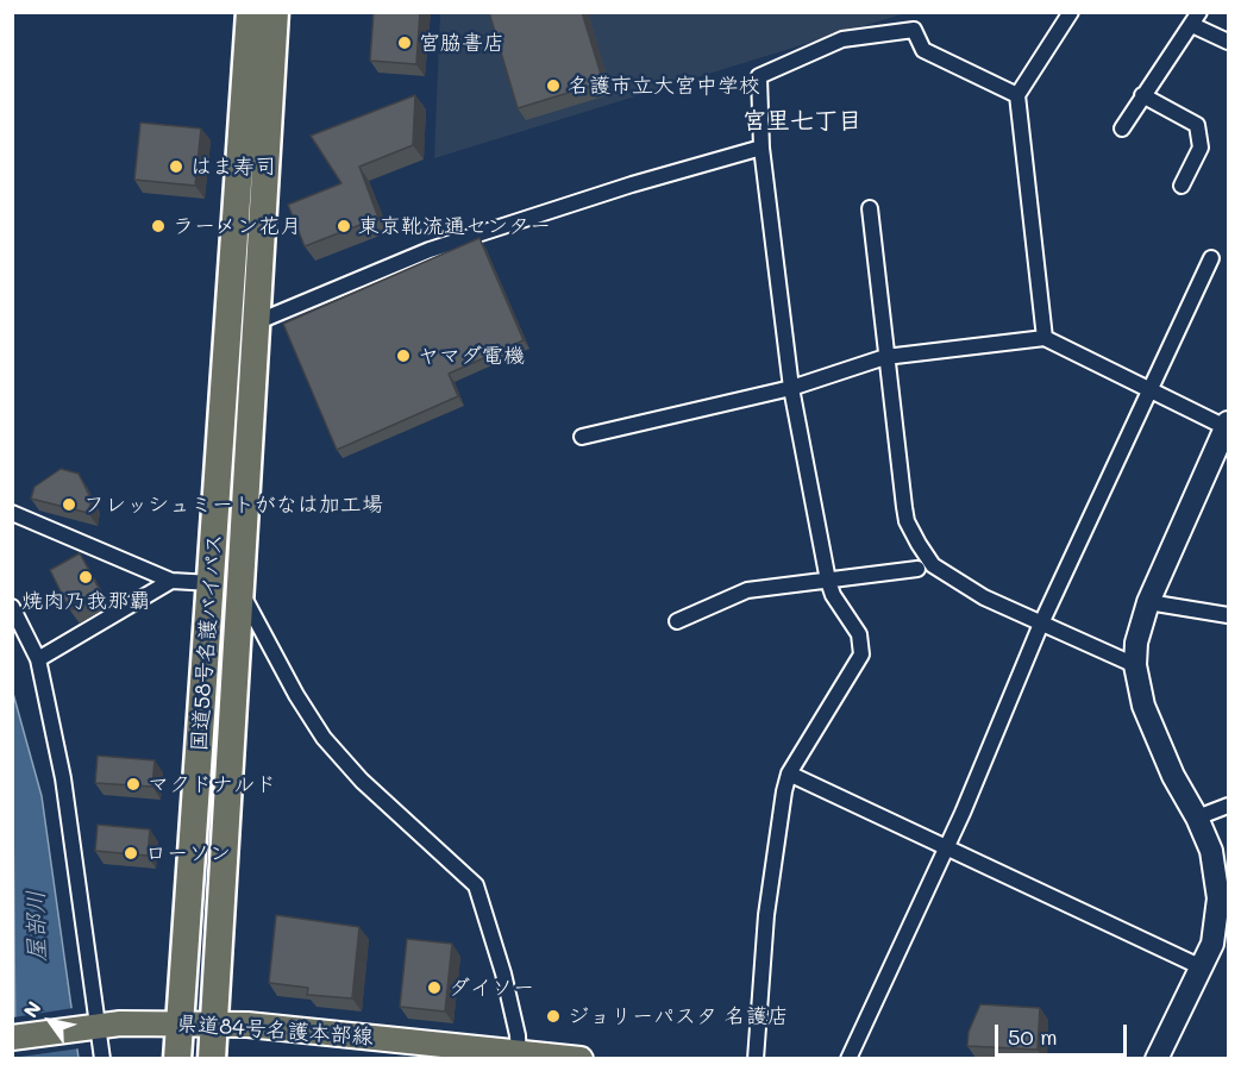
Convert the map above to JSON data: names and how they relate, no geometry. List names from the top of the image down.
{
  "streets": {
    "highway": ["国道58号名護バイパス"],
    "main road": ["県道84号名護本部線"]
  },
  "crossings": [
    ["国道58号名護バイパス", "県道84号名護本部線"]
  ],
  "districts": ["宮里七丁目"],
  "water": ["屋部川"],
  "places": [
    "宮脇書店",
    "名護市立大宮中学校",
    "はま寿司",
    "ラーメン花月",
    "東京靴流通センター",
    "ヤマダ電機",
    "フレッシュミートがなは加工場",
    "焼肉乃我那覇",
    "マクドナルド",
    "ローソン",
    "ダイソー",
    "ジョリーパスタ 名護店"
  ],
  "scale_bar": "50 m",
  "north": "top left"
}
